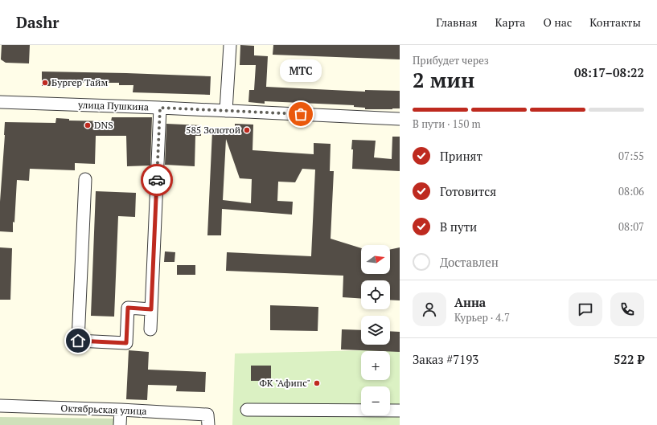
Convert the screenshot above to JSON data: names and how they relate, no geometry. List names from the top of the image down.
{
  "streets": {
    "street": ["улица Пушкина", "Октябрьская улица"]
  },
  "places": [
    "Бургер Тайм",
    "МТС",
    "DNS",
    "585 Золотой",
    "ФК \"Афипс\""
  ],
  "north": "right",
  "page": {
    "header": "Dashr",
    "nav": [
      "Главная",
      "Карта",
      "О нас",
      "Контакты"
    ],
    "heading": ["2 мин", "Прибудет через", "08:17–08:22"],
    "panel": [
      "Анна",
      "Курьер · 4.7",
      "Заказ #7193",
      "522 ₽"
    ],
    "bubble": "МТС",
    "bar": "В пути · 150 m",
    "list": [
      ["Принят", "07:55"],
      ["Готовится", "08:06"],
      ["В пути", "08:07"],
      "Доставлен"
    ],
    "map_buttons": ["+", "−"]
  }
}
